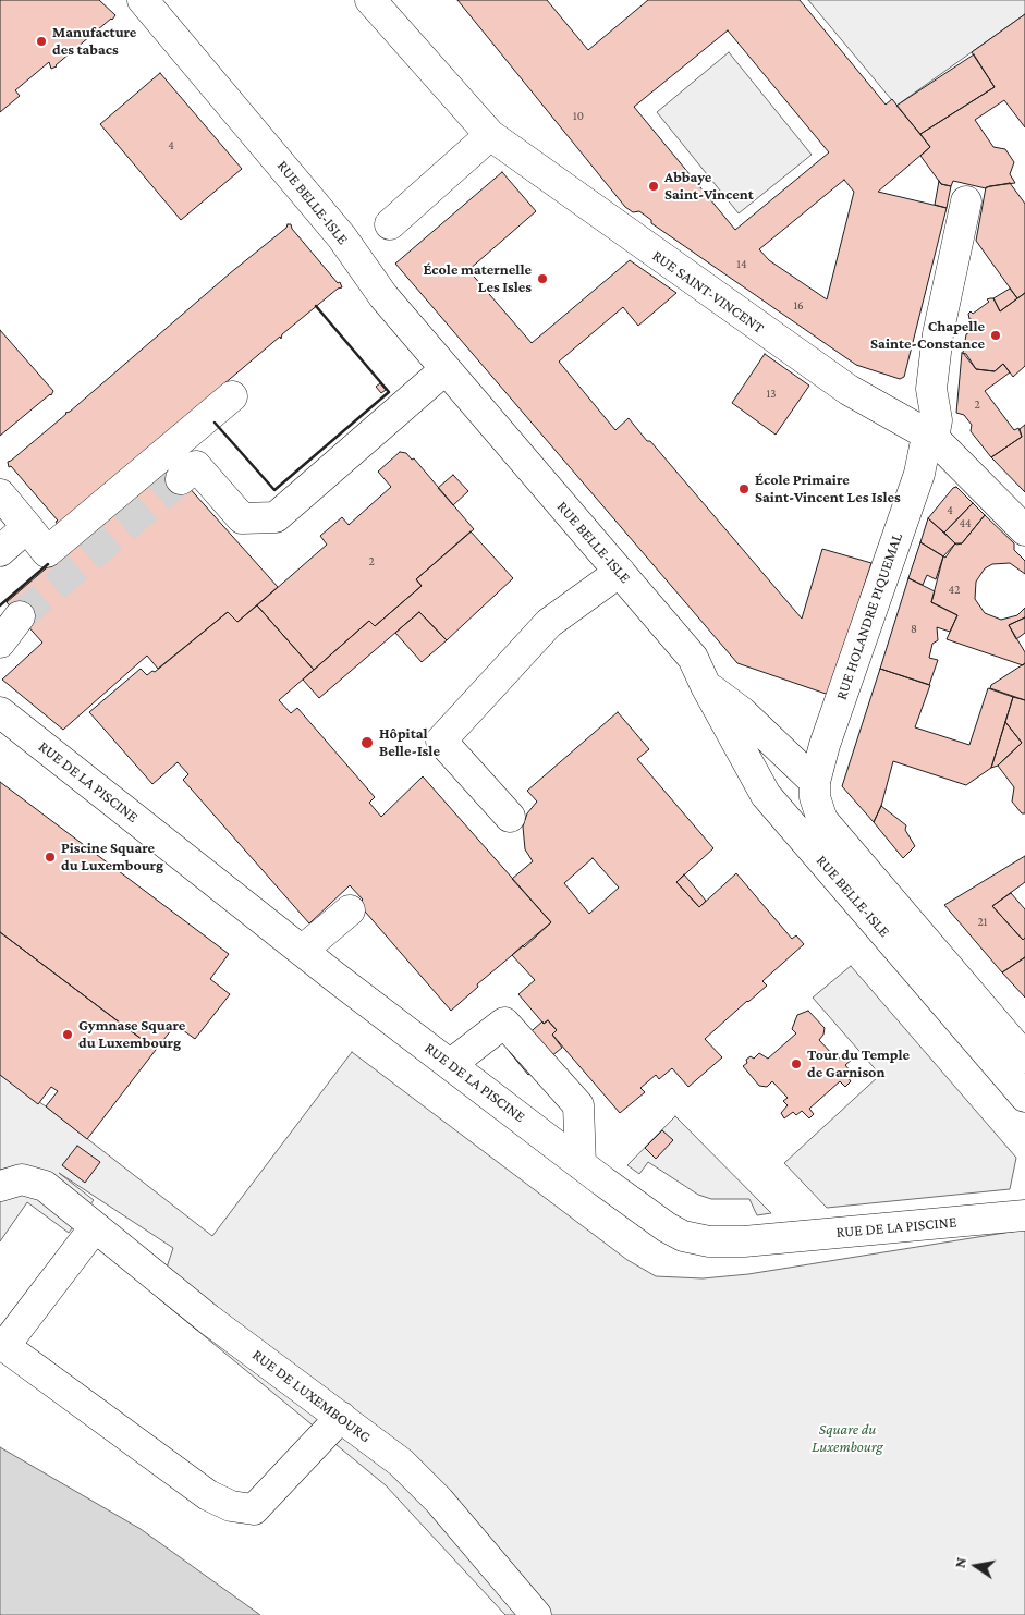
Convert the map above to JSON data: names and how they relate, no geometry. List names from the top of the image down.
{
  "streets": {
    "street": [
      "RUE BELLE-ISLE",
      "RUE SAINT-VINCENT",
      "RUE HOLANDRE PIQUEMAL",
      "RUE DE LA PISCINE",
      "RUE DE LUXEMBOURG"
    ]
  },
  "crossings": [
    ["RUE BELLE-ISLE", "RUE HOLANDRE PIQUEMAL"],
    ["RUE SAINT-VINCENT", "RUE HOLANDRE PIQUEMAL"]
  ],
  "parks": ["Square du Luxembourg"],
  "places": [
    "Manufacture des tabacs",
    "Abbaye Saint-Vincent",
    "École maternelle Les Isles",
    "Chapelle Sainte-Constance",
    "École Primaire Saint-Vincent Les Isles",
    "Hôpital Belle-Isle",
    "Piscine Square du Luxembourg",
    "Gymnase Square du Luxembourg",
    "Tour du Temple de Garnison"
  ],
  "house_numbers": [
    "10",
    "4",
    "14",
    "16",
    "13",
    "2",
    "4",
    "44",
    "2",
    "42",
    "8",
    "21"
  ],
  "north": "left"
}
